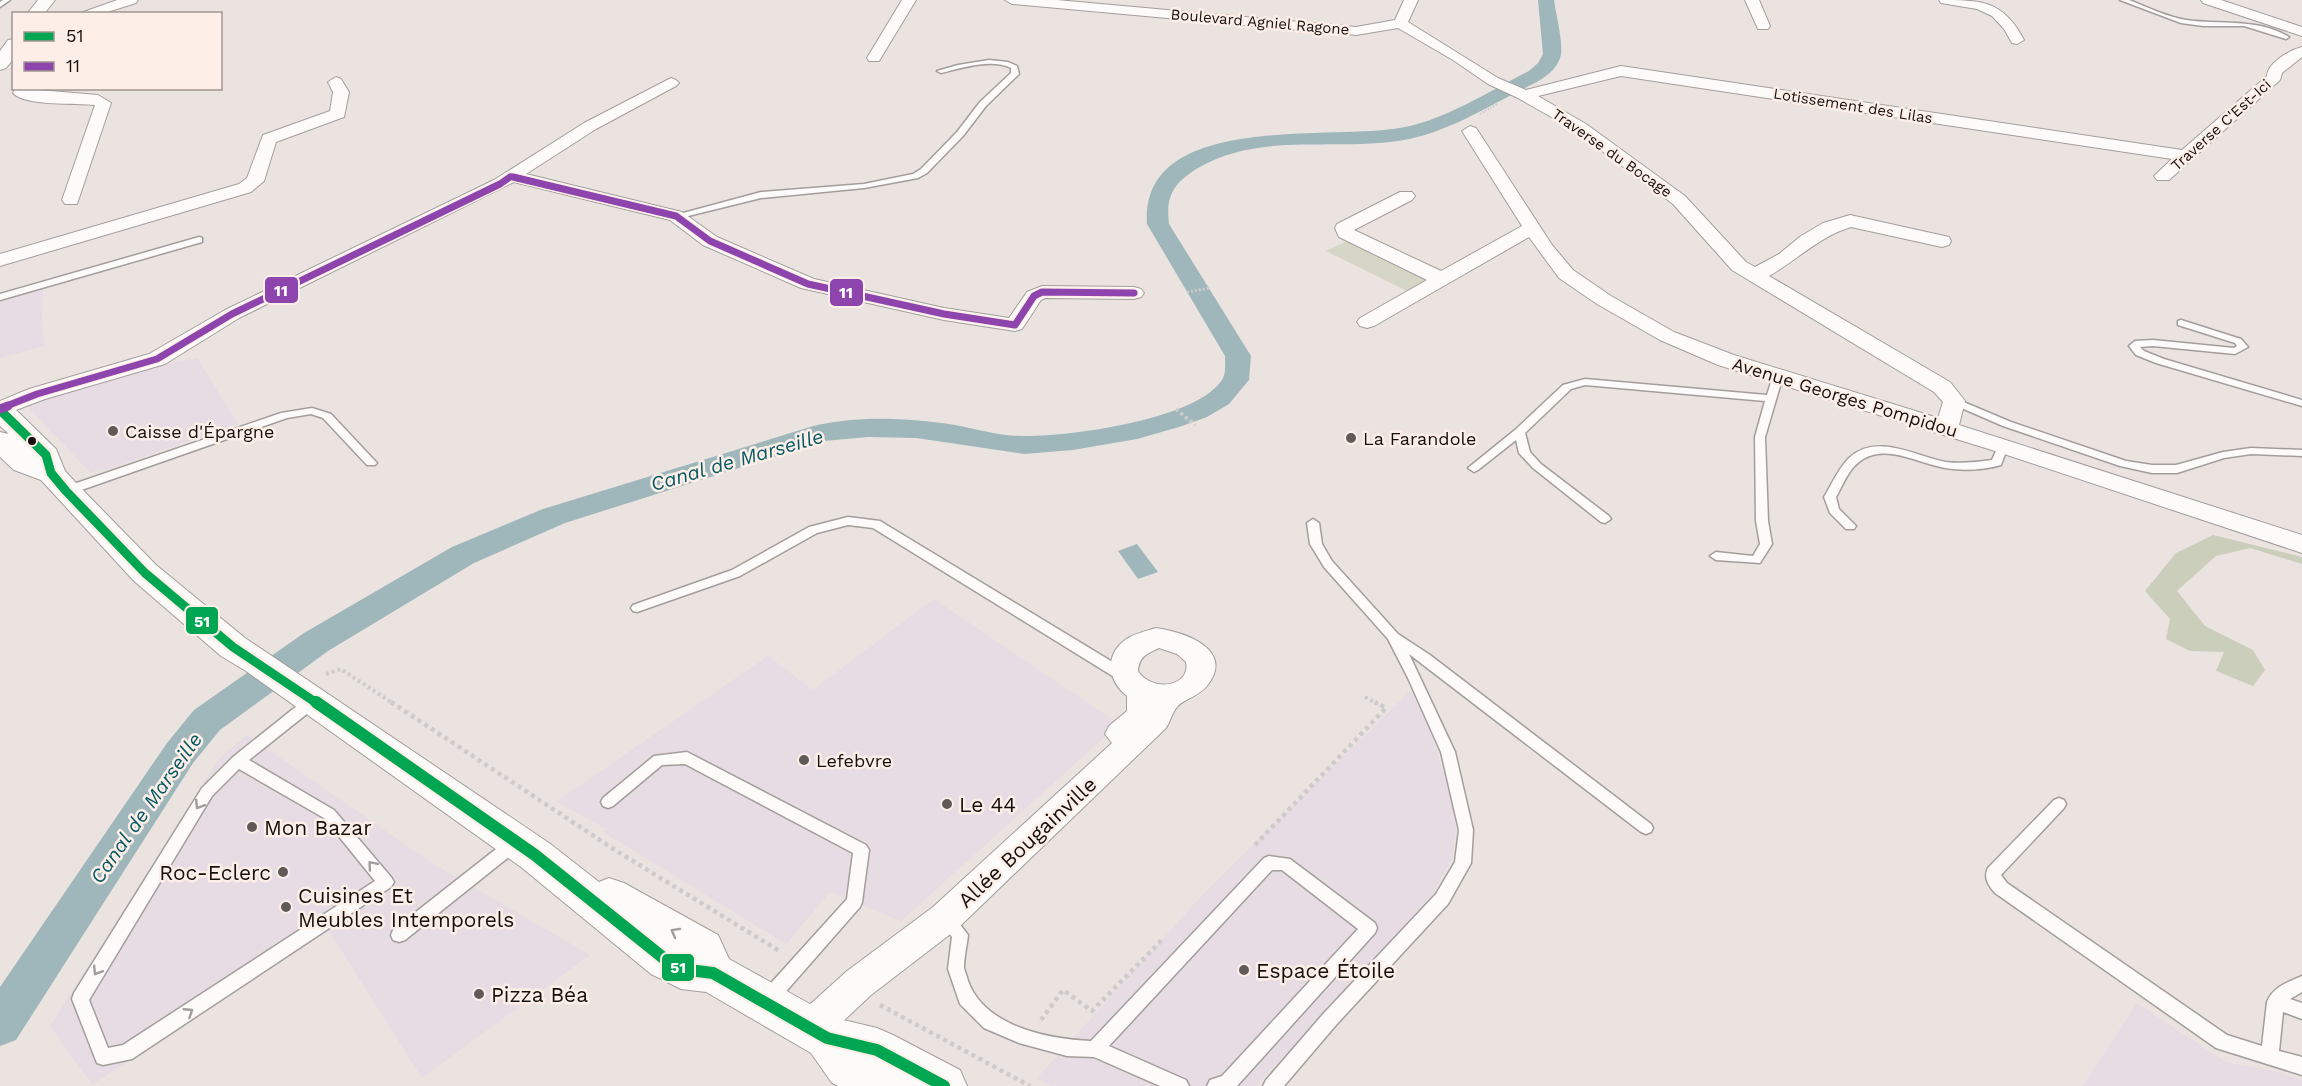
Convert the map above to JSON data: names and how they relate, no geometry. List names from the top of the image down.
{
  "streets": {
    "street": [
      "Boulevard Agniel Ragone",
      "Lotissement des Lilas",
      "Traverse C'Est-Ici",
      "Traverse du Bocage",
      "Avenue Georges Pompidou",
      "Allée Bougainville"
    ]
  },
  "crossings": [
    ["Boulevard Agniel Ragone", "Traverse du Bocage"],
    ["Lotissement des Lilas", "Traverse C'Est-Ici"],
    ["Lotissement des Lilas", "Traverse du Bocage"]
  ],
  "water": ["Canal de Marseille"],
  "places": [
    "Caisse d'Épargne",
    "La Farandole",
    "Lefebvre",
    "Le 44",
    "Mon Bazar",
    "Roc-Eclerc",
    "Cuisines Et Meubles Intemporels",
    "Espace Étoile",
    "Pizza Béa"
  ],
  "lines": ["transit line 11", "transit line 51"],
  "legend": ["51", "11"]
}
